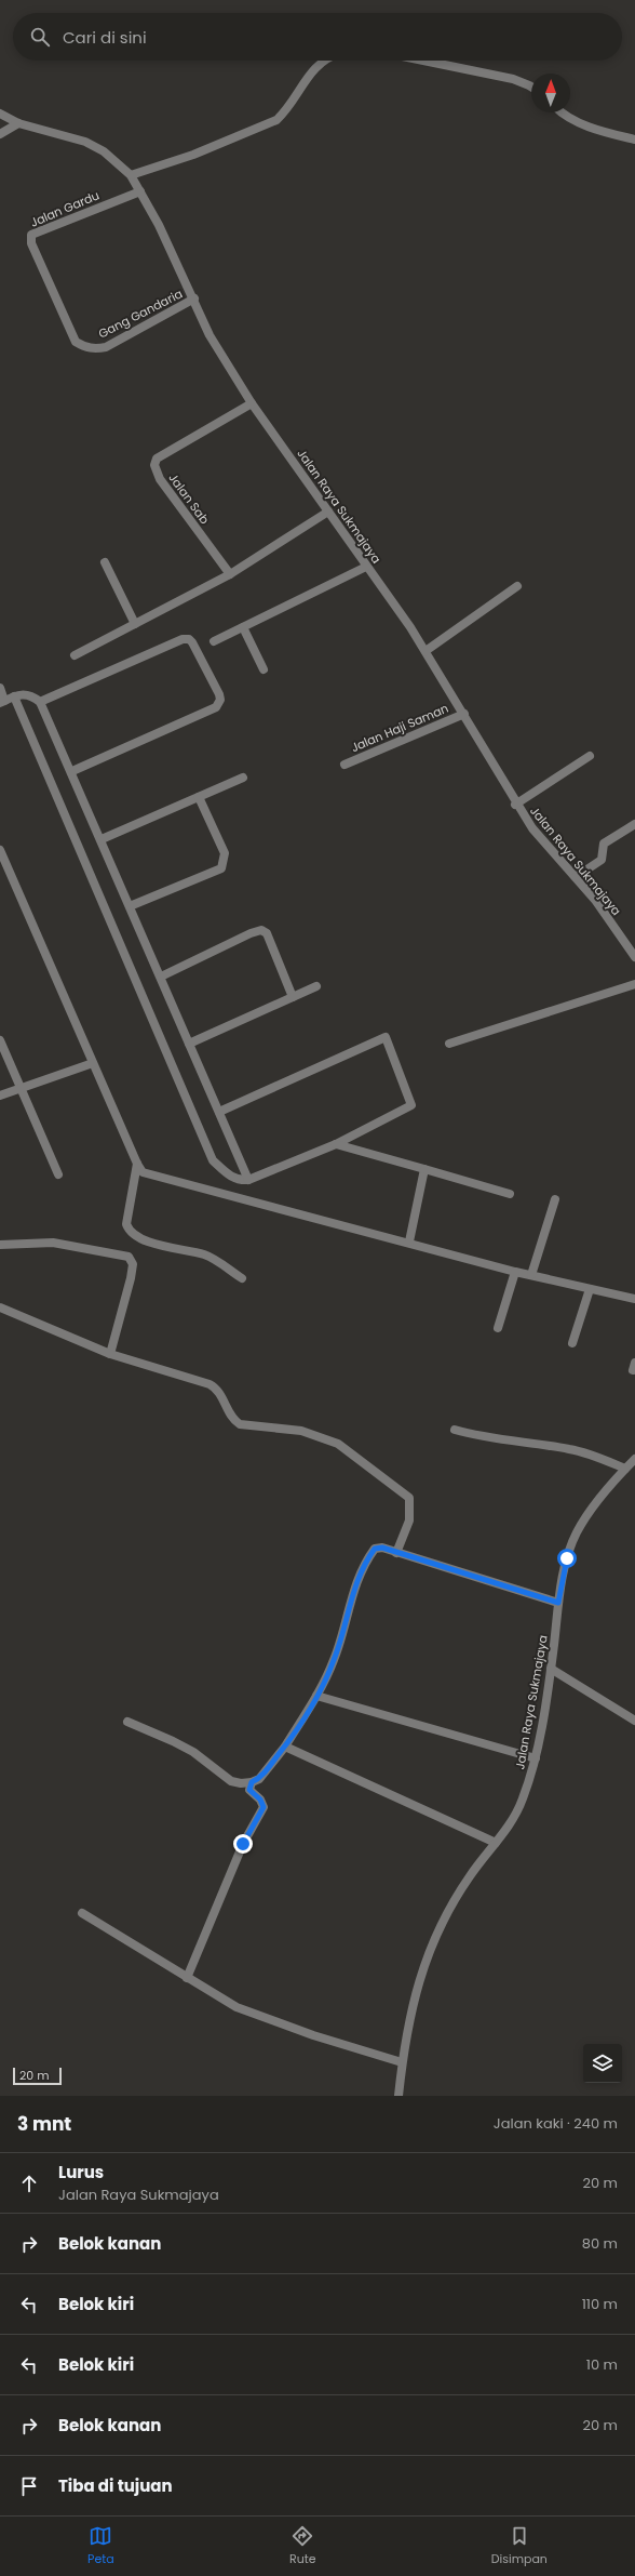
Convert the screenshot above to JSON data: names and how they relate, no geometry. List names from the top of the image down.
{
  "streets": {
    "street": [
      "Jalan Gardu",
      "Gang Gandaria",
      "Jalan Sab",
      "Jalan Raya Sukmajaya",
      "Jalan Haji Saman"
    ]
  },
  "crossings": [
    ["Jalan Gardu", "Gang Gandaria"],
    ["Jalan Gardu", "Jalan Raya Sukmajaya"],
    ["Gang Gandaria", "Jalan Raya Sukmajaya"],
    ["Jalan Sab", "Jalan Raya Sukmajaya"],
    ["Jalan Raya Sukmajaya", "Jalan Haji Saman"]
  ],
  "scale_bar": "20 m",
  "north": "top",
  "page": {
    "search": "Cari di sini",
    "scale": "20 m",
    "heading": ["3 mnt", "Jalan kaki · 240 m"],
    "list": [
      ["Lurus", "Jalan Raya Sukmajaya", "20 m"],
      ["Belok kanan", "80 m"],
      ["Belok kiri", "110 m"],
      ["Belok kiri", "10 m"],
      ["Belok kanan", "20 m"],
      "Tiba di tujuan"
    ],
    "nav": ["Peta", "Rute", "Disimpan"]
  }
}
